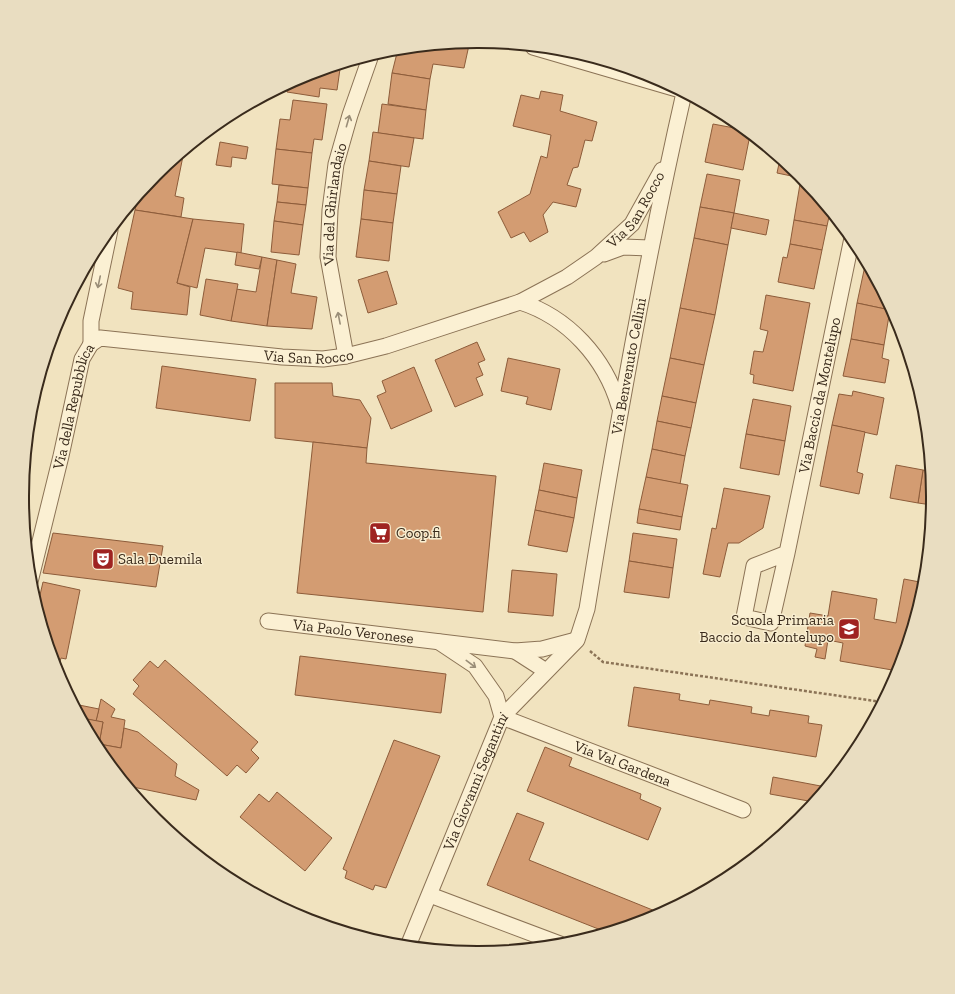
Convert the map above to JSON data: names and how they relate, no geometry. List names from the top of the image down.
{
  "streets": {
    "street": [
      "Via del Ghirlandaio",
      "Via San Rocco",
      "Via Benvenuto Cellini",
      "Via Baccio da Montelupo",
      "Via della Repubblica",
      "Via Paolo Veronese",
      "Via Val Gardena",
      "Via Giovanni Segantini"
    ]
  },
  "crossings": [
    ["Via del Ghirlandaio", "Via San Rocco"],
    ["Via San Rocco", "Via Benvenuto Cellini"],
    ["Via San Rocco", "Via della Repubblica"],
    ["Via Benvenuto Cellini", "Via Paolo Veronese"],
    ["Via Benvenuto Cellini", "Via Giovanni Segantini"],
    ["Via Paolo Veronese", "Via Val Gardena"],
    ["Via Paolo Veronese", "Via Giovanni Segantini"],
    ["Via Val Gardena", "Via Giovanni Segantini"]
  ],
  "one_way": ["Via del Ghirlandaio"],
  "places": {
    "supermarket": ["Coop.fi"],
    "theatre": ["Sala Duemila"],
    "school or university": ["Scuola Primaria Baccio da Montelupo"]
  }
}
